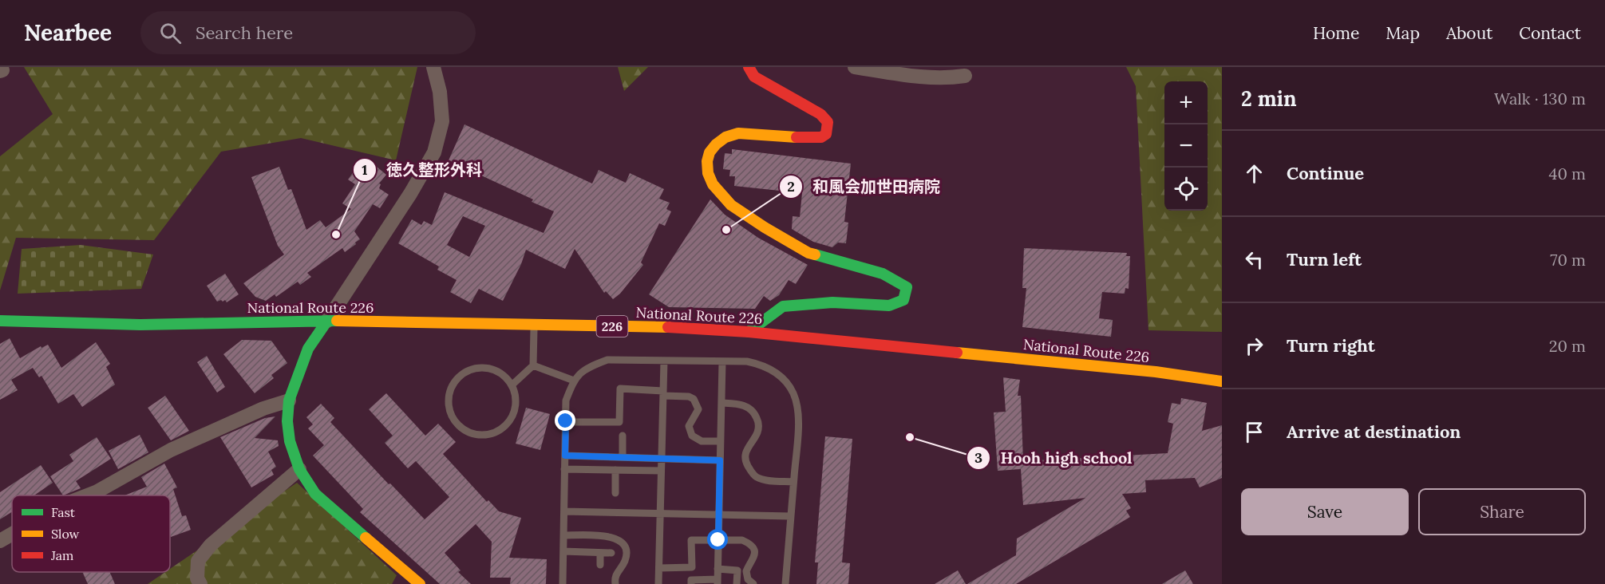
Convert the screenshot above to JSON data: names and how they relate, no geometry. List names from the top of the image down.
{
  "streets": {
    "main road": ["National Route 226", "226"]
  },
  "places": ["和風会加世田病院", "徳久整形外科", "Hooh high school"],
  "legend": ["Fast", "Slow", "Jam"],
  "page": {
    "header": "Nearbee",
    "search": "Search here",
    "nav": [
      "Home",
      "Map",
      "About",
      "Contact"
    ],
    "heading": ["2 min", "Walk · 130 m"],
    "map_buttons": ["+", "−"],
    "list": [
      ["Continue", "40 m"],
      ["Turn left", "70 m"],
      ["Turn right", "20 m"],
      "Arrive at destination"
    ],
    "buttons": ["Save", "Share"]
  }
}
